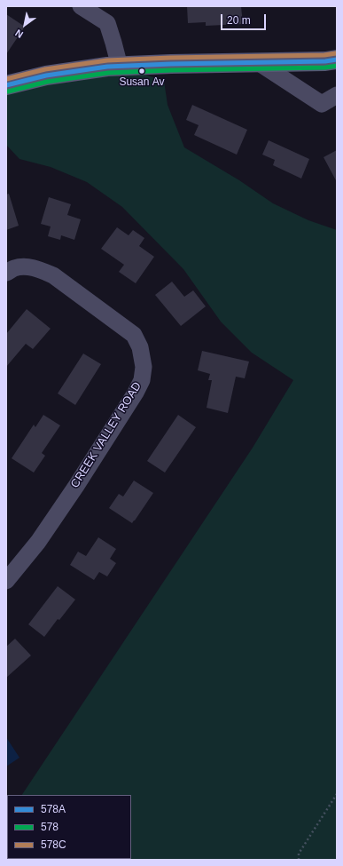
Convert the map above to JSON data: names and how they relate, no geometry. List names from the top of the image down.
{
  "streets": {
    "street": ["CREEK VALLEY ROAD"]
  },
  "places": ["Susan Av"],
  "lines": ["transit line 578C", "transit line 578A", "transit line 578"],
  "legend": ["578A", "578", "578C"],
  "scale_bar": "20 m",
  "north": "bottom left"
}
